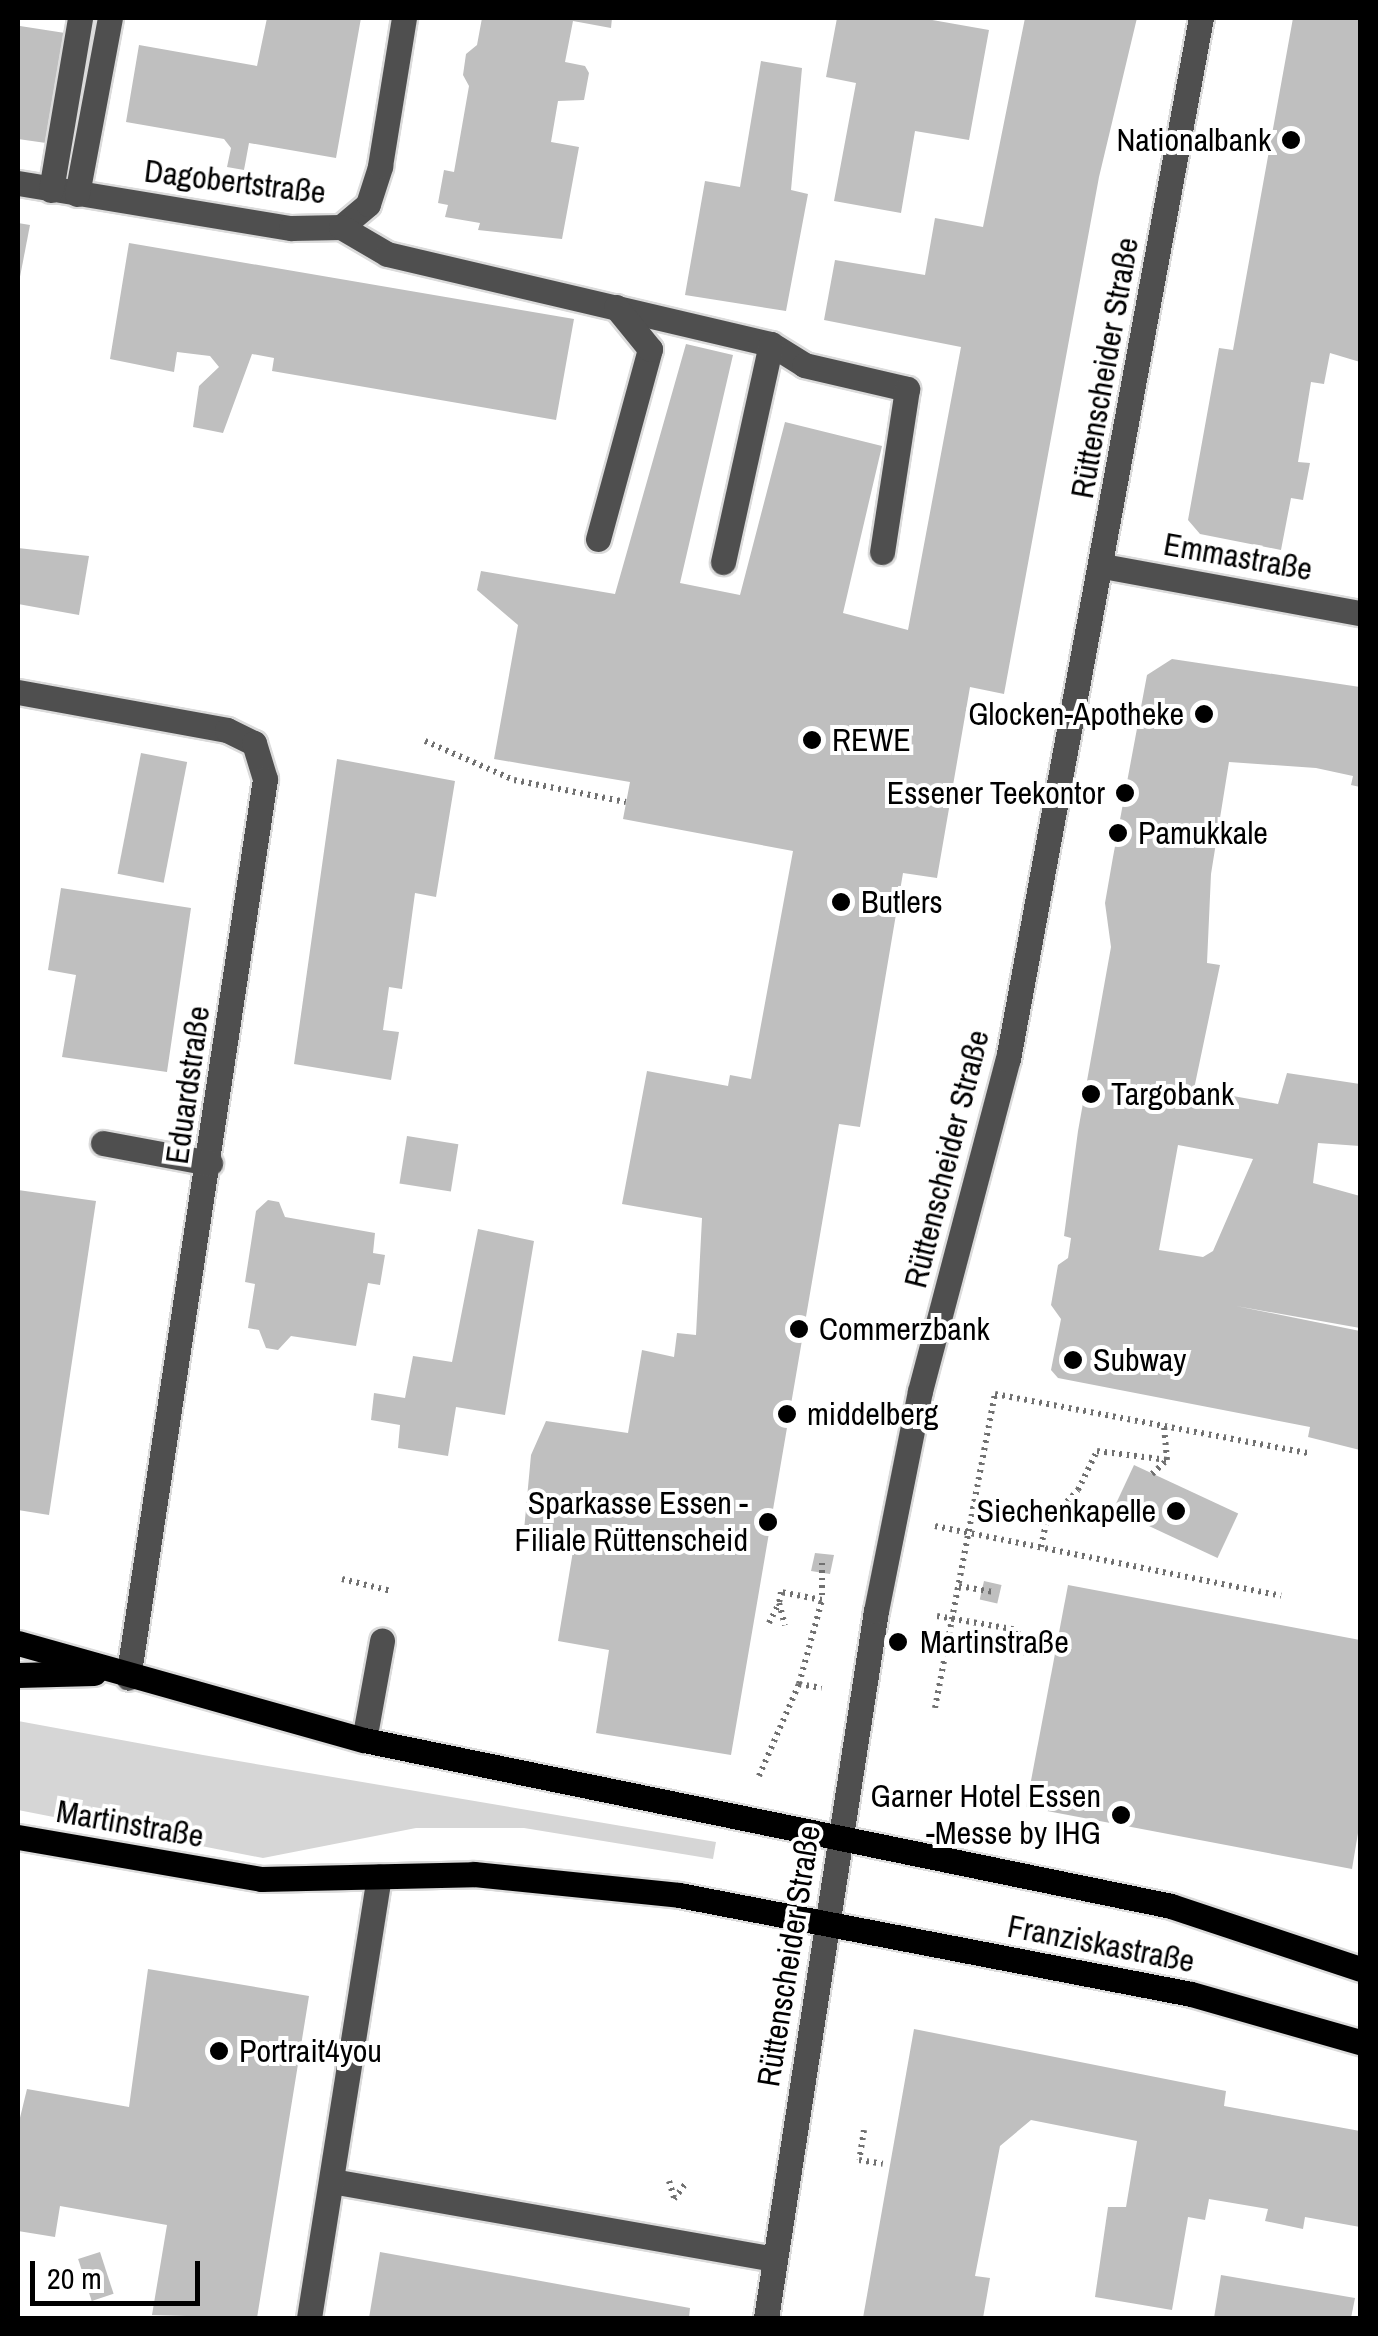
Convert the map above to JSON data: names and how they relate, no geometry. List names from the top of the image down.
{
  "streets": {
    "main road": ["Martinstraße", "Franziskastraße"],
    "street": [
      "Dagobertstraße",
      "Rüttenscheider Straße",
      "Emmastraße",
      "Eduardstraße"
    ]
  },
  "crossings": [
    ["Rüttenscheider Straße", "Emmastraße"],
    ["Rüttenscheider Straße", "Martinstraße"],
    ["Rüttenscheider Straße", "Franziskastraße"],
    ["Martinstraße", "Franziskastraße"]
  ],
  "places": [
    "Nationalbank",
    "Glocken-Apotheke",
    "REWE",
    "Essener Teekontor",
    "Pamukkale",
    "Butlers",
    "Targobank",
    "Commerzbank",
    "Subway",
    "middelberg",
    "Siechenkapelle",
    "Sparkasse Essen - Filiale Rüttenscheid",
    "Martinstraße",
    "Garner Hotel Essen -Messe by IHG",
    "Portrait4you"
  ],
  "scale_bar": "20 m"
}
